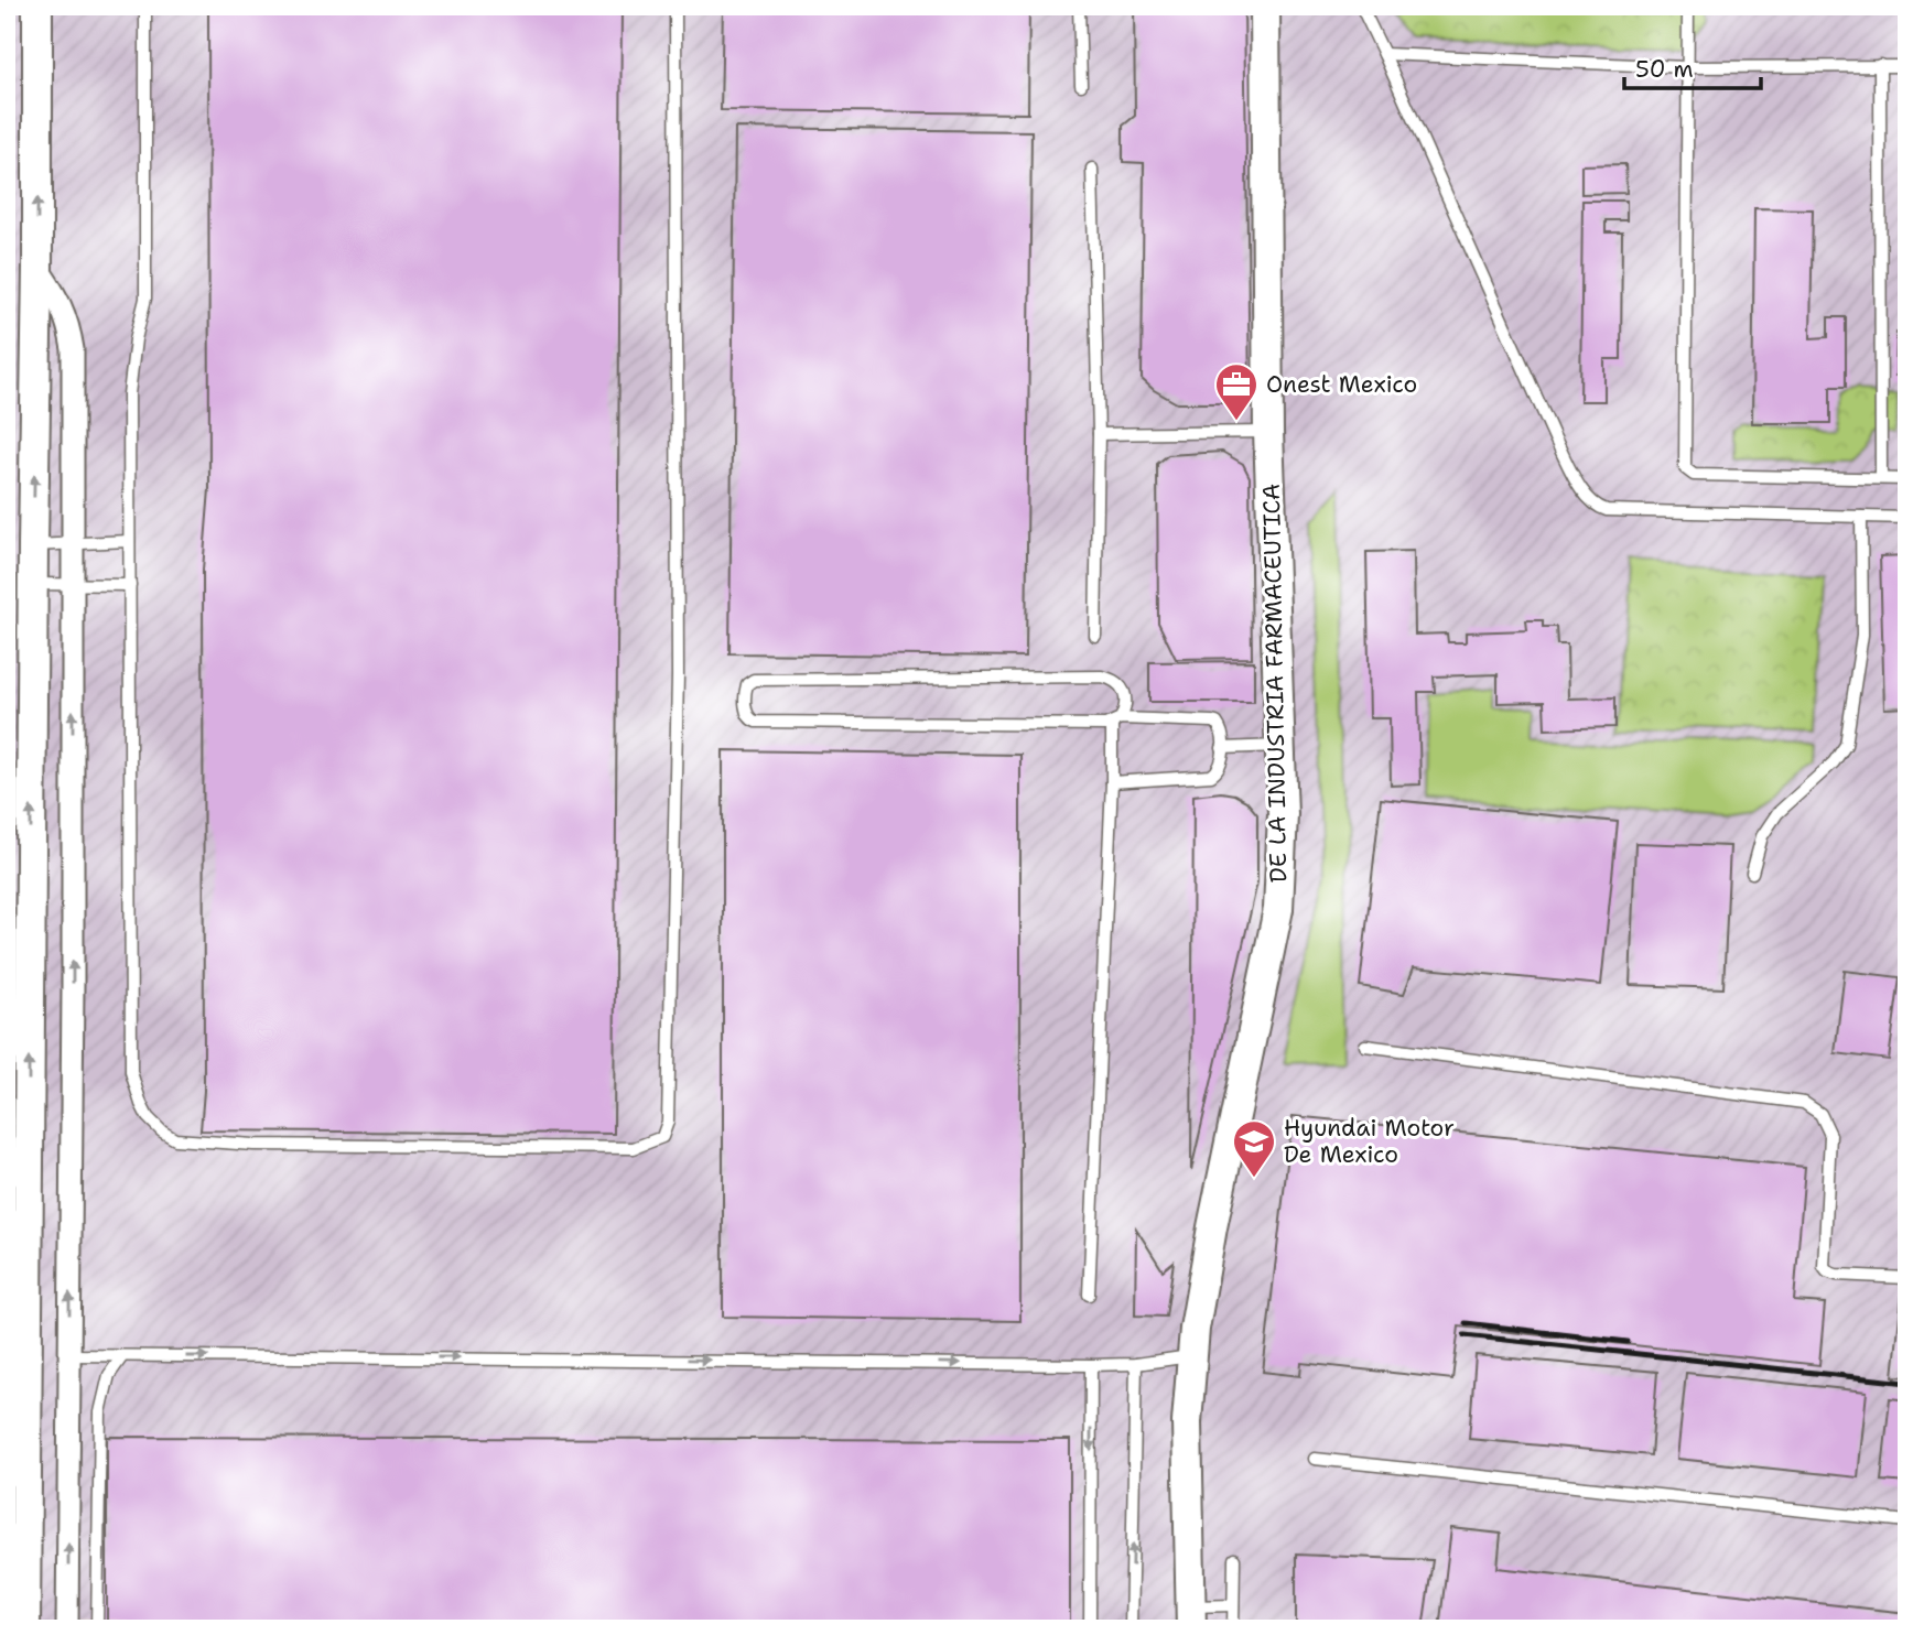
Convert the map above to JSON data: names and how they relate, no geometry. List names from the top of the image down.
{
  "streets": {
    "main road": ["DE LA INDUSTRIA FARMACEUTICA"]
  },
  "places": {
    "office": ["Onest Mexico"],
    "school or university": ["Hyundai Motor De Mexico"]
  },
  "scale_bar": "50 m"
}
